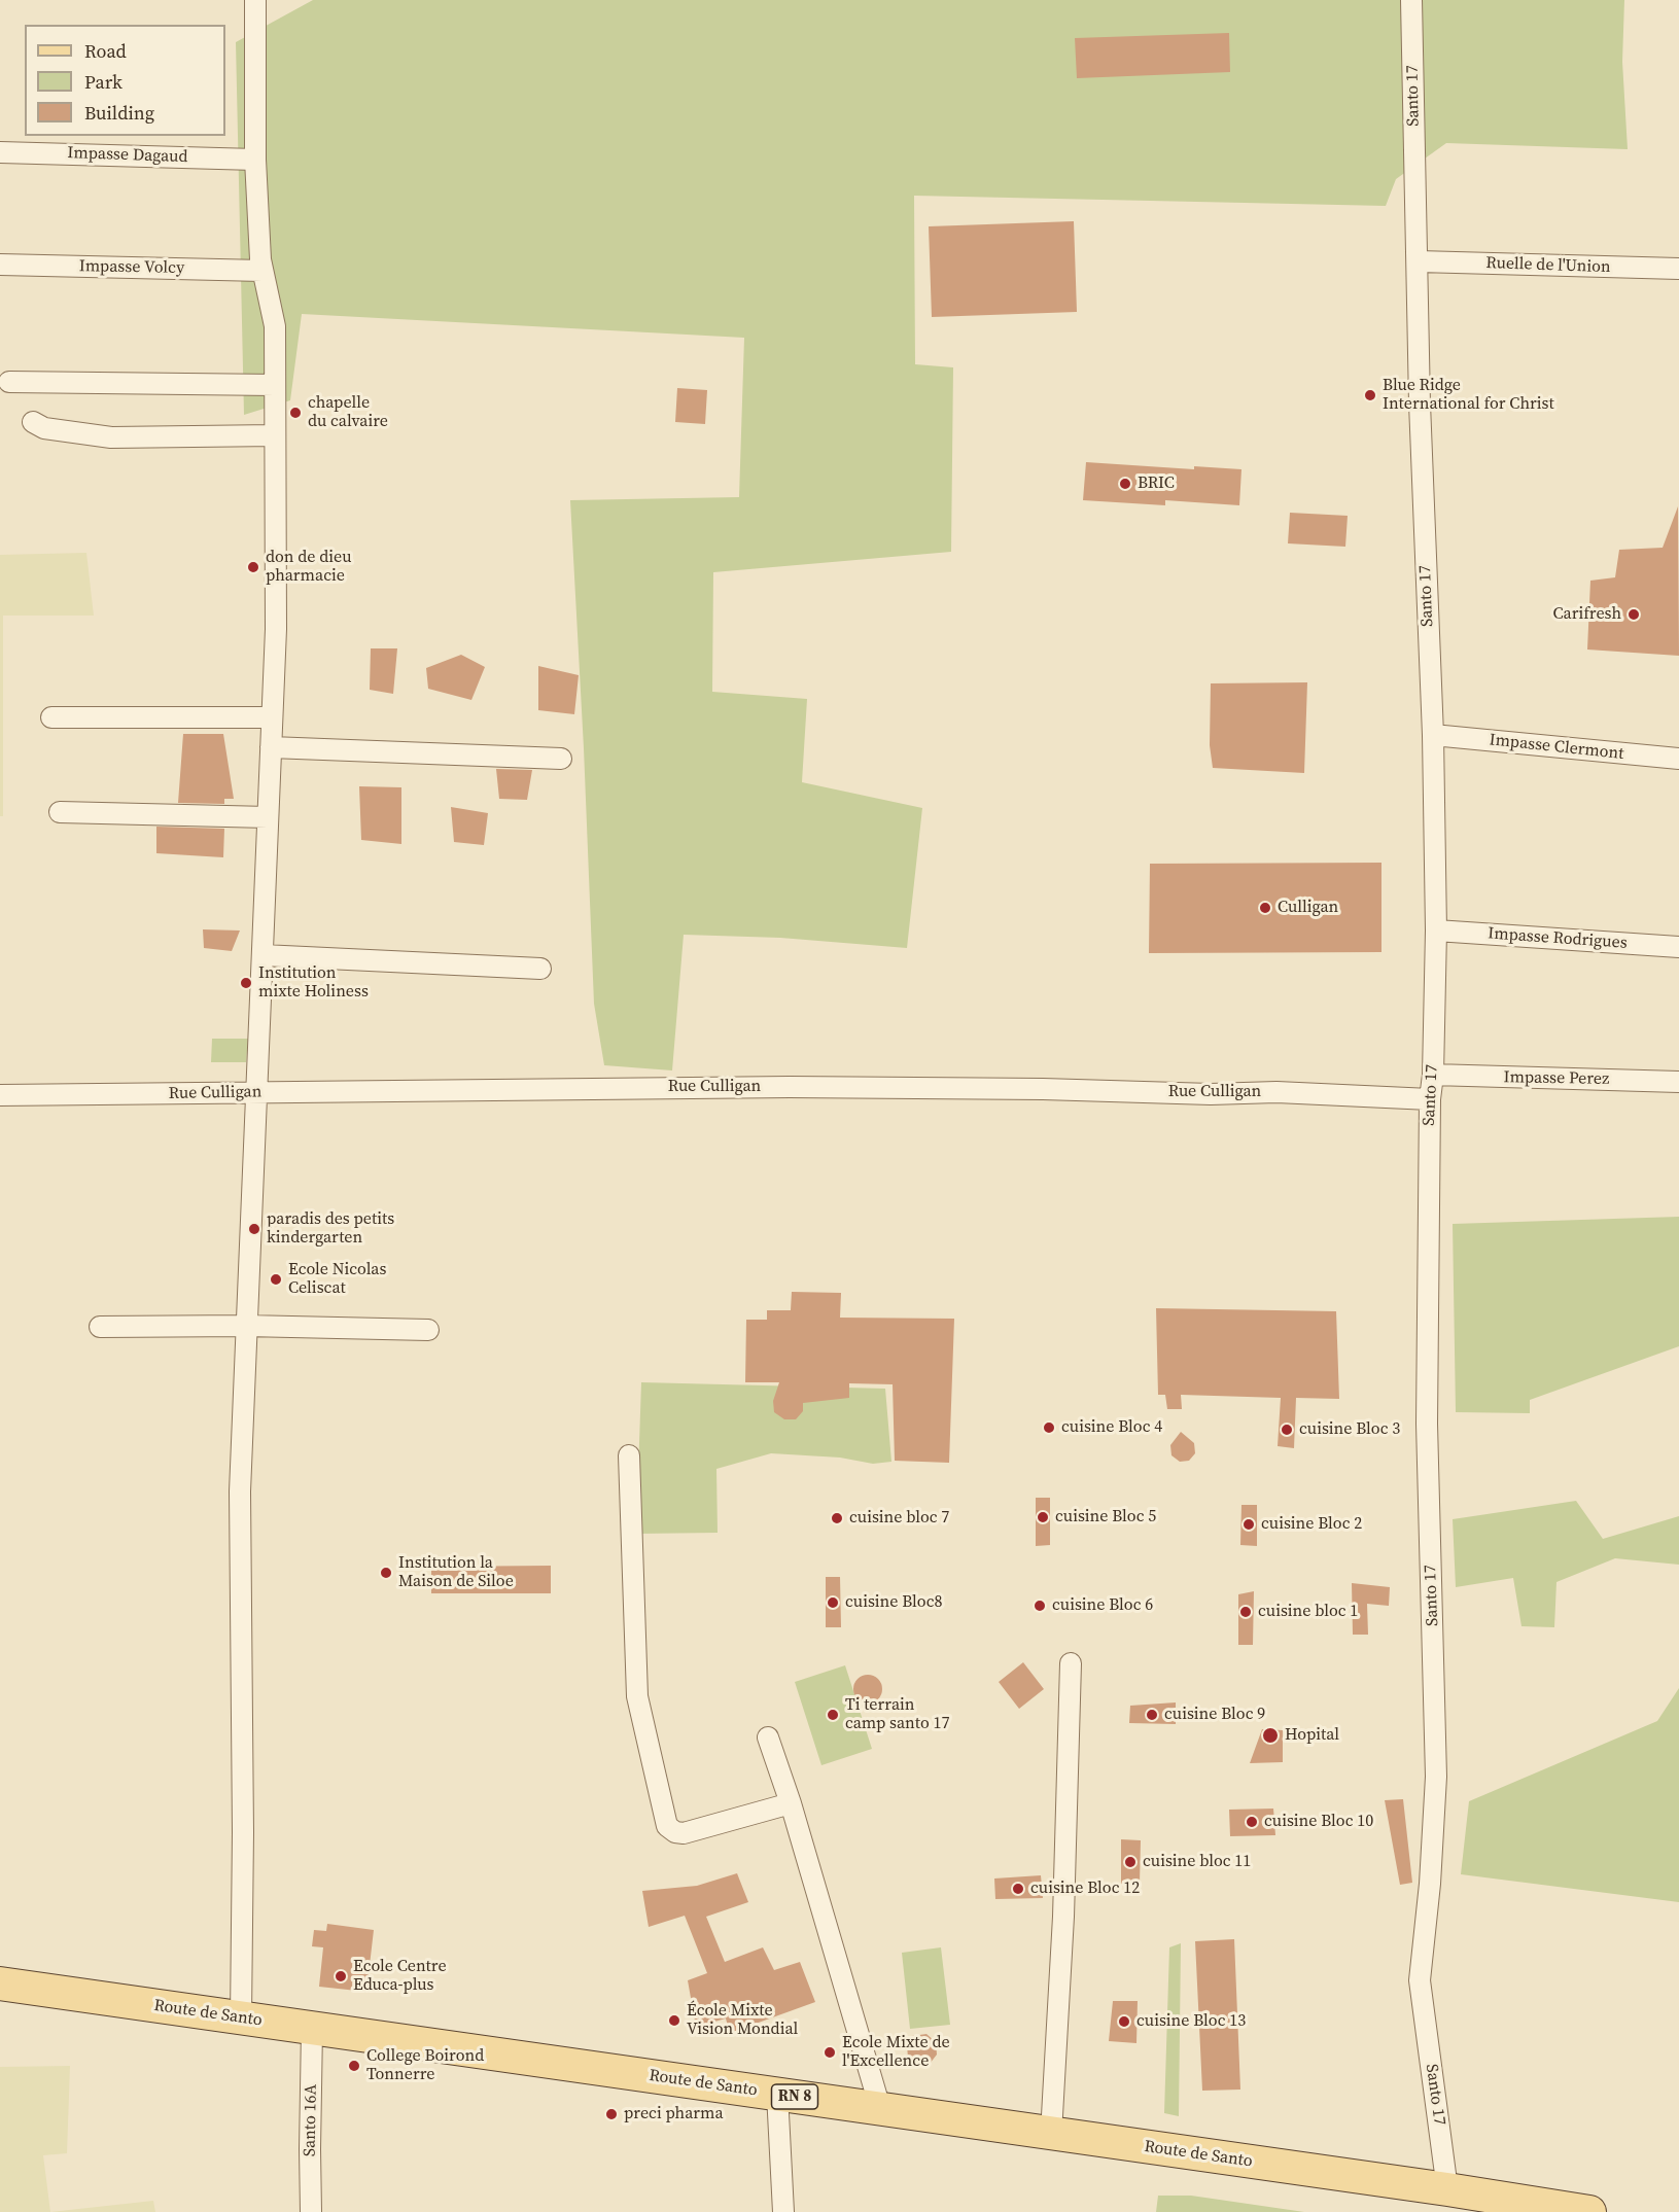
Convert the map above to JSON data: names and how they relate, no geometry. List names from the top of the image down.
{
  "streets": {
    "main road": ["Route de Santo", "RN 8"],
    "street": [
      "Santo 17",
      "Impasse Dagaud",
      "Ruelle de l'Union",
      "Impasse Volcy",
      "Impasse Clermont",
      "Impasse Rodrigues",
      "Impasse Perez",
      "Rue Culligan",
      "Santo 16A"
    ]
  },
  "crossings": [
    ["Santo 17", "Ruelle de l'Union"],
    ["Santo 17", "Impasse Clermont"],
    ["Santo 17", "Impasse Rodrigues"],
    ["Santo 17", "Impasse Perez"],
    ["Santo 17", "Rue Culligan"],
    ["Santo 17", "Route de Santo"],
    ["Route de Santo", "Santo 16A"]
  ],
  "places": [
    "Blue Ridge International for Christ",
    "chapelle du calvaire",
    "BRIC",
    "don de dieu pharmacie",
    "Carifresh",
    "Culligan",
    "Institution mixte Holiness",
    "paradis des petits kindergarten",
    "Ecole Nicolas Celiscat",
    "cuisine Bloc 4",
    "cuisine Bloc 3",
    "cuisine Bloc 5",
    "cuisine bloc 7",
    "cuisine Bloc 2",
    "Institution la Maison de Siloe",
    "cuisine Bloc8",
    "cuisine Bloc 6",
    "cuisine bloc 1",
    "Ti terrain camp santo 17",
    "cuisine Bloc 9",
    "Hopital",
    "cuisine Bloc 10",
    "cuisine bloc 11",
    "cuisine Bloc 12",
    "Ecole Centre Educa-plus",
    "École Mixte Vision Mondial",
    "cuisine Bloc 13",
    "Ecole Mixte de l'Excellence",
    "College Boirond Tonnerre",
    "preci pharma"
  ],
  "legend": ["Road", "Park", "Building"]
}
